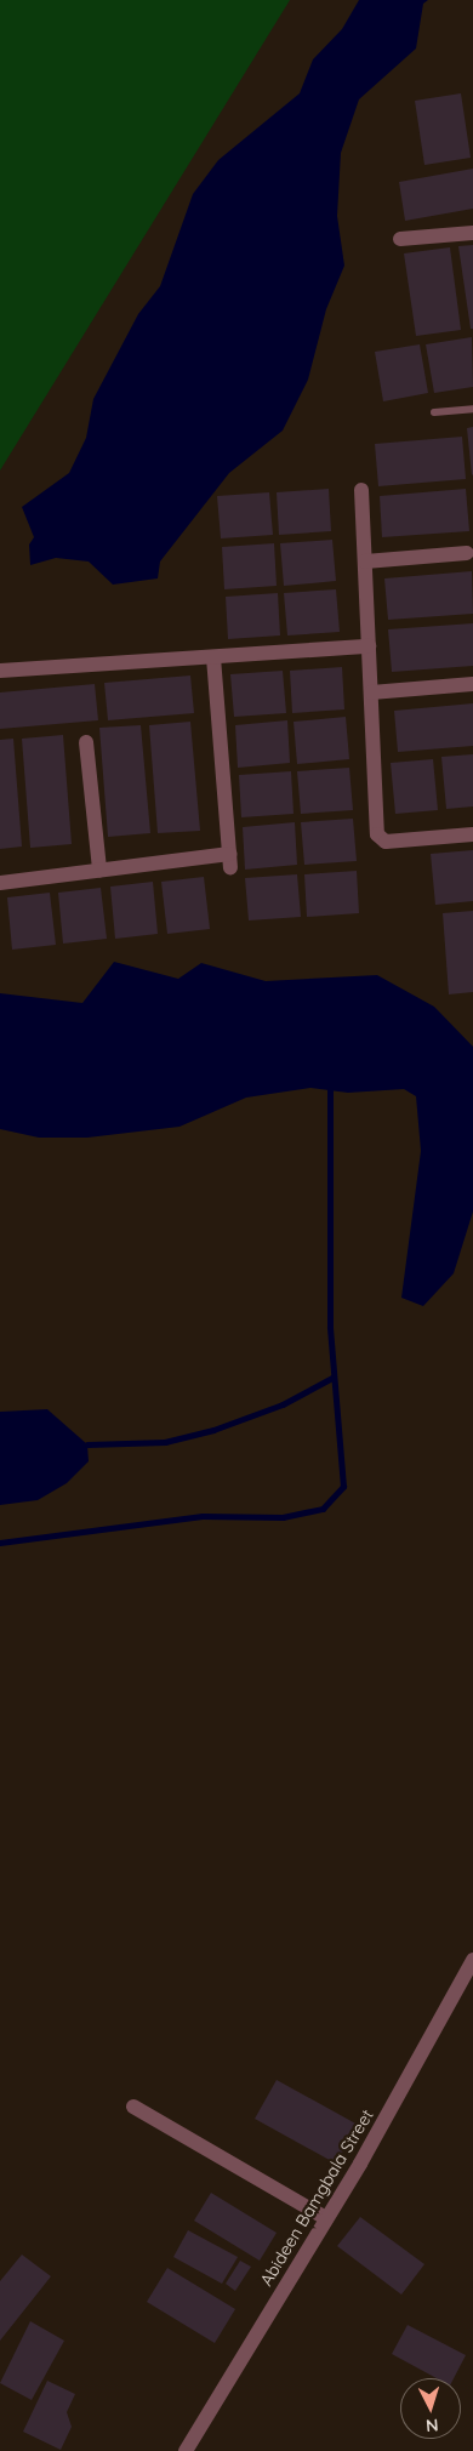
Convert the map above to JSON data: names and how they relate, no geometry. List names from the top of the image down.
{
  "streets": {
    "street": ["Abideen Bamgbala Street"]
  },
  "north": "bottom"
}
